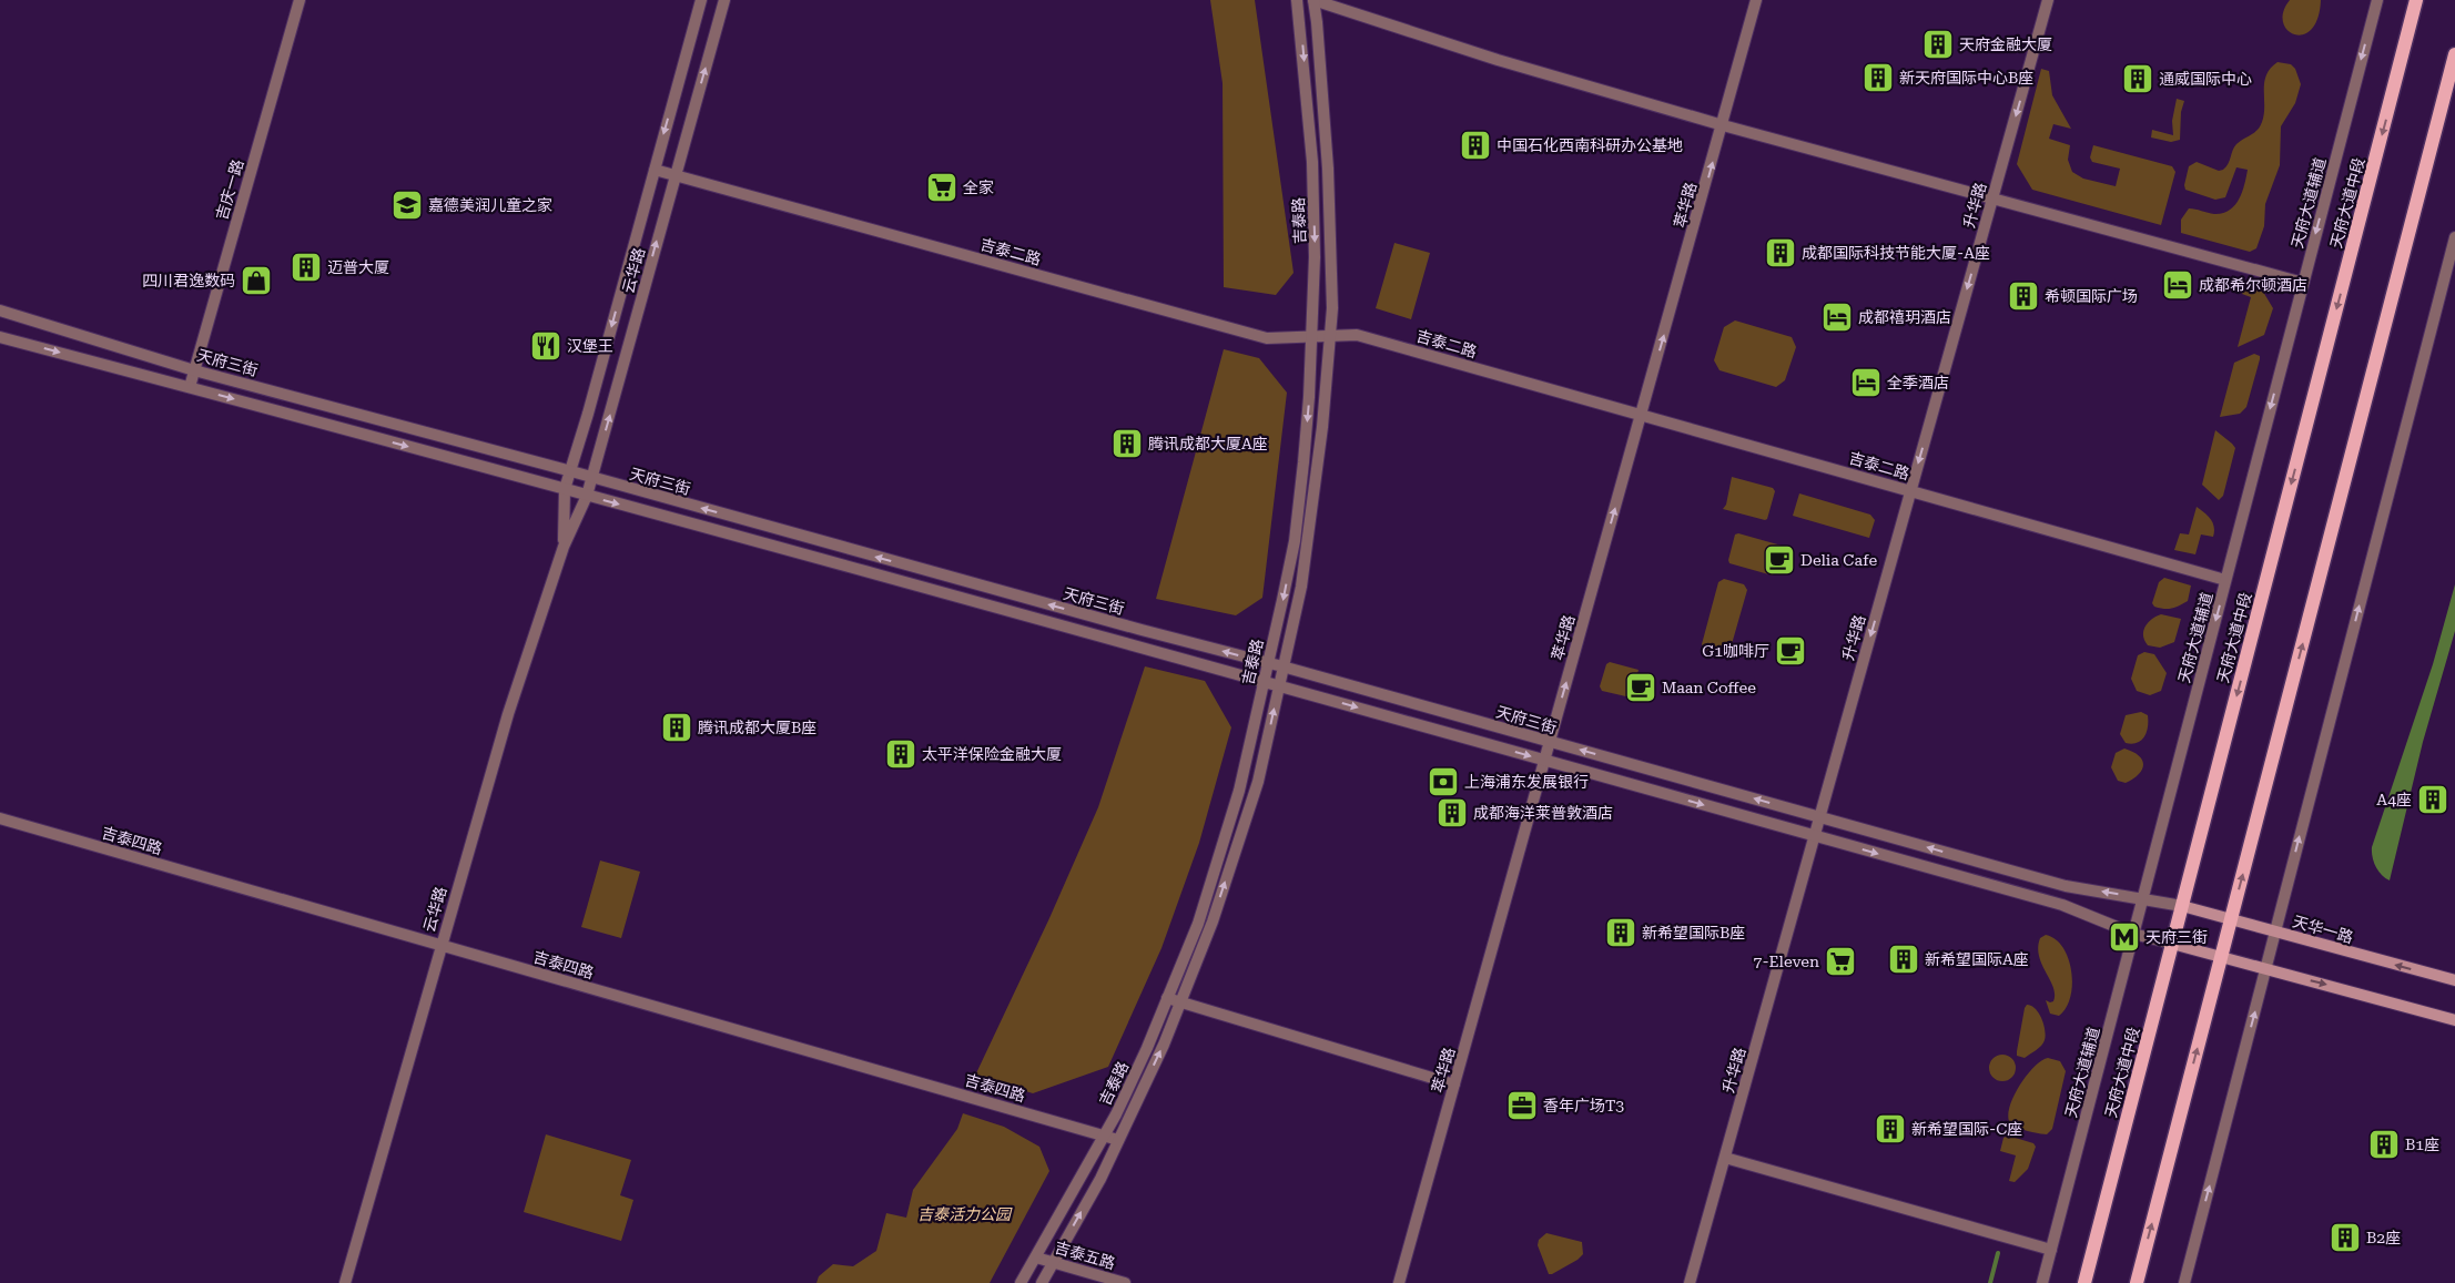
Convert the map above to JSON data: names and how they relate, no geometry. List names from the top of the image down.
{
  "streets": {
    "main road": ["天府大道中段", "天华一路"],
    "street": [
      "吉庆一路",
      "天府大道辅道",
      "萃华路",
      "升华路",
      "吉泰路",
      "吉泰二路",
      "云华路",
      "天府三街",
      "吉泰四路",
      "吉泰五路"
    ]
  },
  "crossings": [
    ["吉庆一路", "天府三街"],
    ["天府大道辅道", "吉泰二路"],
    ["天府大道辅道", "天府三街"],
    ["天府大道中段", "天府三街"],
    ["天府大道中段", "天华一路"],
    ["萃华路", "吉泰二路"],
    ["萃华路", "天府三街"],
    ["升华路", "吉泰二路"],
    ["升华路", "天府三街"],
    ["吉泰路", "吉泰二路"],
    ["吉泰路", "天府三街"],
    ["吉泰路", "吉泰四路"],
    ["吉泰路", "吉泰五路"],
    ["吉泰二路", "云华路"],
    ["云华路", "天府三街"],
    ["云华路", "吉泰四路"],
    ["天府三街", "天华一路"]
  ],
  "one_way": ["天府大道辅道", "萃华路", "升华路"],
  "parks": ["吉泰活力公园"],
  "places": {
    "building": [
      "天府金融大厦",
      "新天府国际中心B座",
      "通威国际中心",
      "中国石化西南科研办公基地",
      "成都国际科技节能大厦-A座",
      "迈普大厦",
      "希顿国际广场",
      "腾讯成都大厦A座",
      "腾讯成都大厦B座",
      "太平洋保险金融大厦",
      "A4座",
      "成都海洋莱普敦酒店",
      "新希望国际B座",
      "新希望国际A座",
      "新希望国际-C座",
      "B1座",
      "B2座"
    ],
    "supermarket": ["全家", "7-Eleven"],
    "school or university": ["嘉德美润儿童之家"],
    "shop": ["四川君逸数码"],
    "hotel": ["成都希尔顿酒店", "成都禧玥酒店", "全季酒店"],
    "restaurant": ["汉堡王"],
    "cafe": ["Delia Cafe", "G1咖啡厅", "Maan Coffee"],
    "bank": ["上海浦东发展银行"],
    "metro station": ["天府三街"],
    "office": ["香年广场T3"]
  }
}
